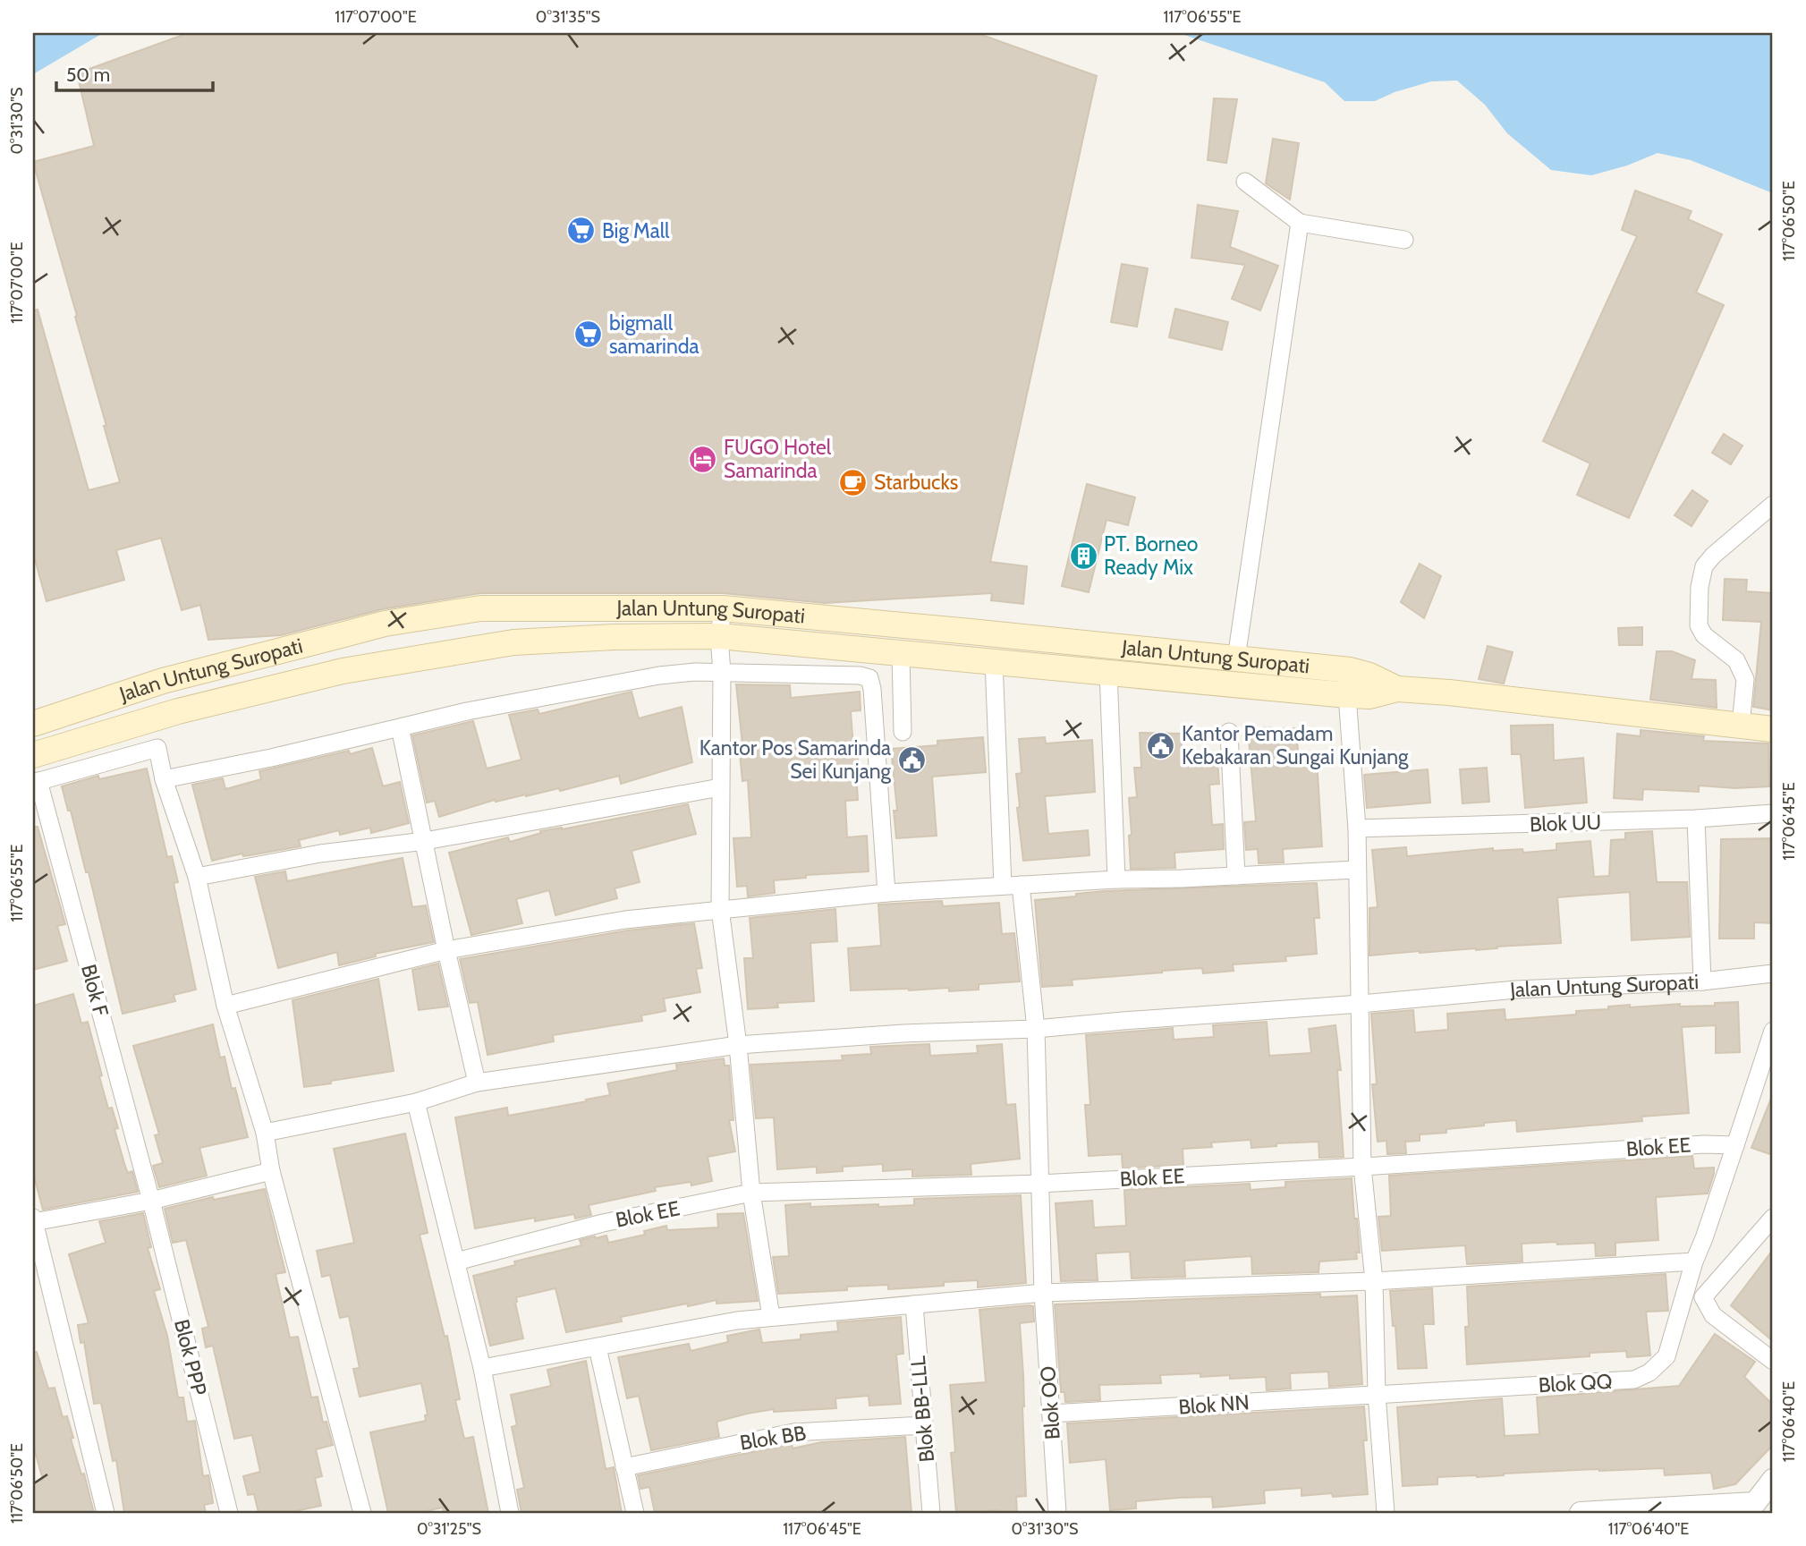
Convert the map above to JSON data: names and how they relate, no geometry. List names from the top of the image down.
{
  "streets": {
    "main road": ["Jalan Untung Suropati"],
    "street": [
      "Blok UU",
      "Blok F",
      "Blok EE",
      "Blok PPP",
      "Blok QQ",
      "Blok OO",
      "Blok NN",
      "Blok BB-LLL",
      "Blok BB"
    ]
  },
  "crossings": [
    ["Jalan Untung Suropati", "Blok OO"],
    ["Blok F", "Blok PPP"],
    ["Blok EE", "Blok QQ"],
    ["Blok EE", "Blok OO"],
    ["Blok QQ", "Blok NN"],
    ["Blok OO", "Blok NN"],
    ["Blok BB-LLL", "Blok BB"]
  ],
  "places": {
    "supermarket": ["Big Mall", "bigmall samarinda"],
    "hotel": ["FUGO Hotel Samarinda"],
    "cafe": ["Starbucks"],
    "building": ["PT. Borneo Ready Mix"],
    "public building": ["Kantor Pemadam Kebakaran Sungai Kunjang", "Kantor Pos Samarinda Sei Kunjang"]
  },
  "scale_bar": "50 m",
  "coordinates": [
    "117°07'00\"E",
    "0°31'35\"S",
    "117°06'55\"E",
    "0°31'30\"S",
    "117°06'50\"E",
    "117°06'45\"E",
    "117°06'40\"E",
    "0°31'25\"S"
  ]
}
